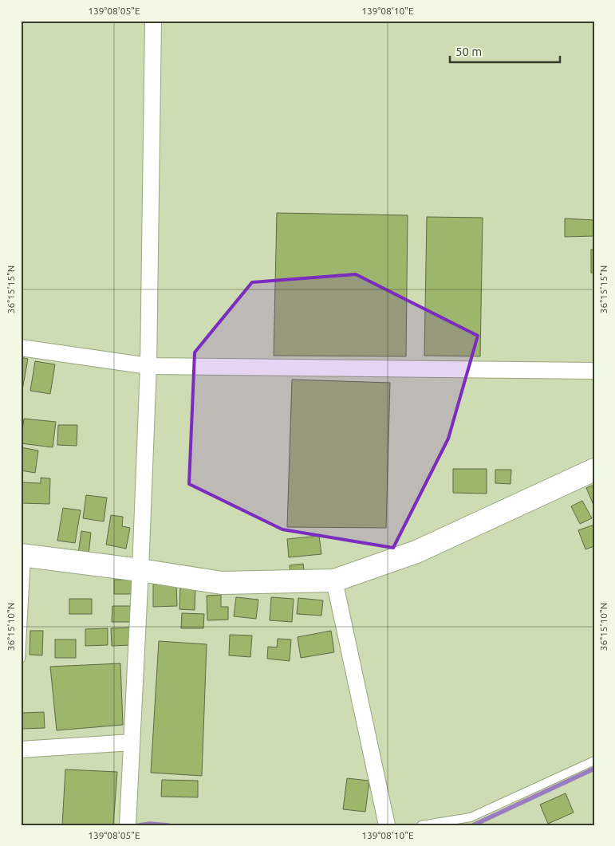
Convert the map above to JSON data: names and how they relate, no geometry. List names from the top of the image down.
{
  "scale_bar": "50 m",
  "coordinates": [
    "139°08'05\"E",
    "139°08'10\"E",
    "36°15'15\"N",
    "36°15'10\"N"
  ]
}
